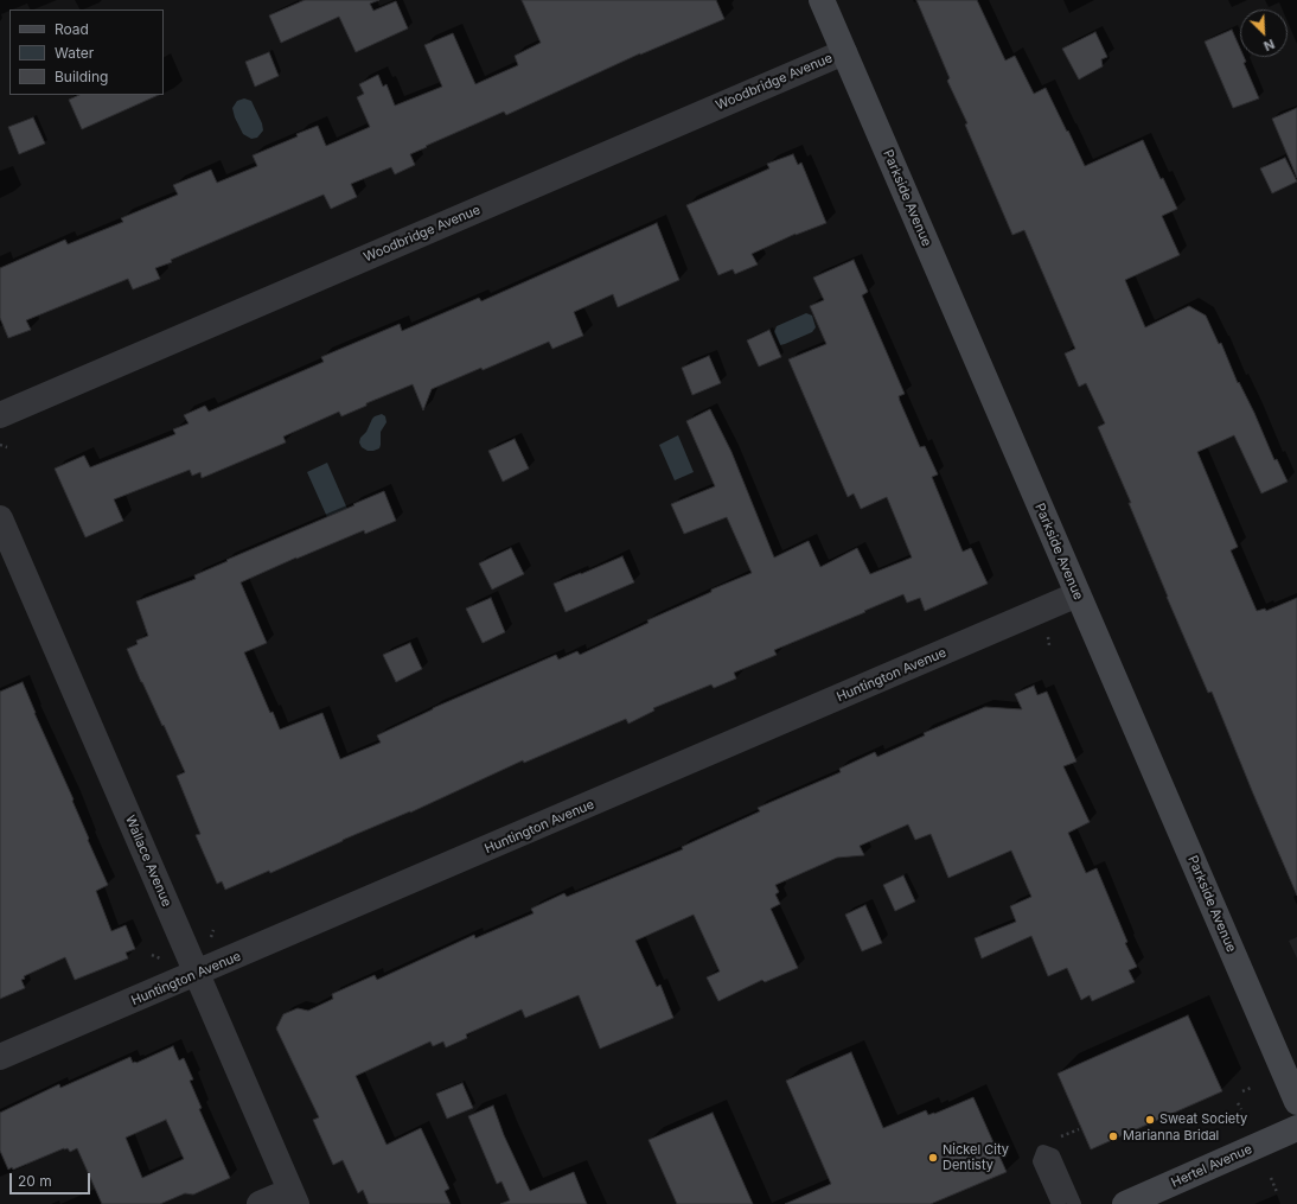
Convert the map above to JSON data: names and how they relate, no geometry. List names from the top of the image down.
{
  "streets": {
    "street": [
      "Woodbridge Avenue",
      "Parkside Avenue",
      "Huntington Avenue",
      "Wallace Avenue",
      "Hertel Avenue"
    ]
  },
  "crossings": [
    ["Woodbridge Avenue", "Parkside Avenue"],
    ["Parkside Avenue", "Huntington Avenue"],
    ["Huntington Avenue", "Wallace Avenue"]
  ],
  "places": ["Sweat Society", "Marianna Bridal", "Nickel City Dentisty"],
  "legend": ["Road", "Water", "Building"],
  "scale_bar": "20 m",
  "north": "bottom right"
}
